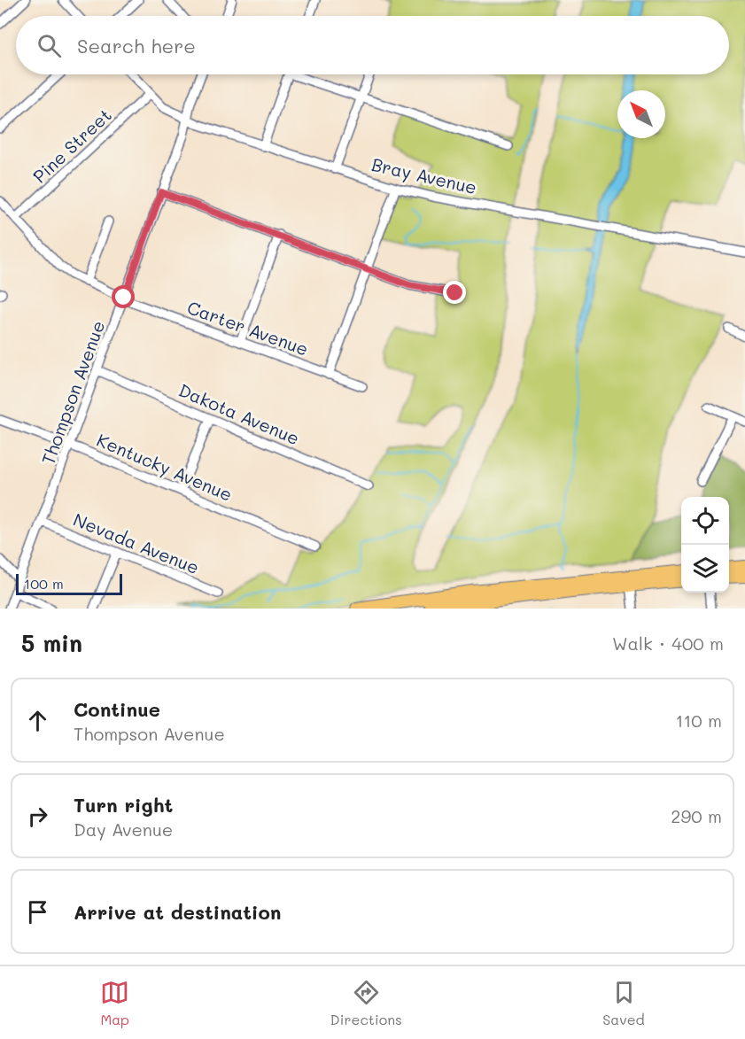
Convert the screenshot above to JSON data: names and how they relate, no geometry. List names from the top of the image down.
{
  "streets": {
    "street": [
      "Pine Street",
      "Bray Avenue",
      "Carter Avenue",
      "Thompson Avenue",
      "Dakota Avenue",
      "Kentucky Avenue",
      "Nevada Avenue"
    ]
  },
  "crossings": [
    ["Pine Street", "Bray Avenue"],
    ["Pine Street", "Carter Avenue"],
    ["Bray Avenue", "Thompson Avenue"],
    ["Carter Avenue", "Thompson Avenue"],
    ["Thompson Avenue", "Dakota Avenue"],
    ["Thompson Avenue", "Kentucky Avenue"],
    ["Thompson Avenue", "Nevada Avenue"]
  ],
  "scale_bar": "100 m",
  "north": "top left",
  "page": {
    "search": "Search here",
    "scale": "100 m",
    "heading": ["5 min", "Walk · 400 m"],
    "list": [
      ["Continue", "Thompson Avenue", "110 m"],
      ["Turn right", "Day Avenue", "290 m"],
      "Arrive at destination"
    ],
    "nav": ["Map", "Directions", "Saved"]
  }
}
